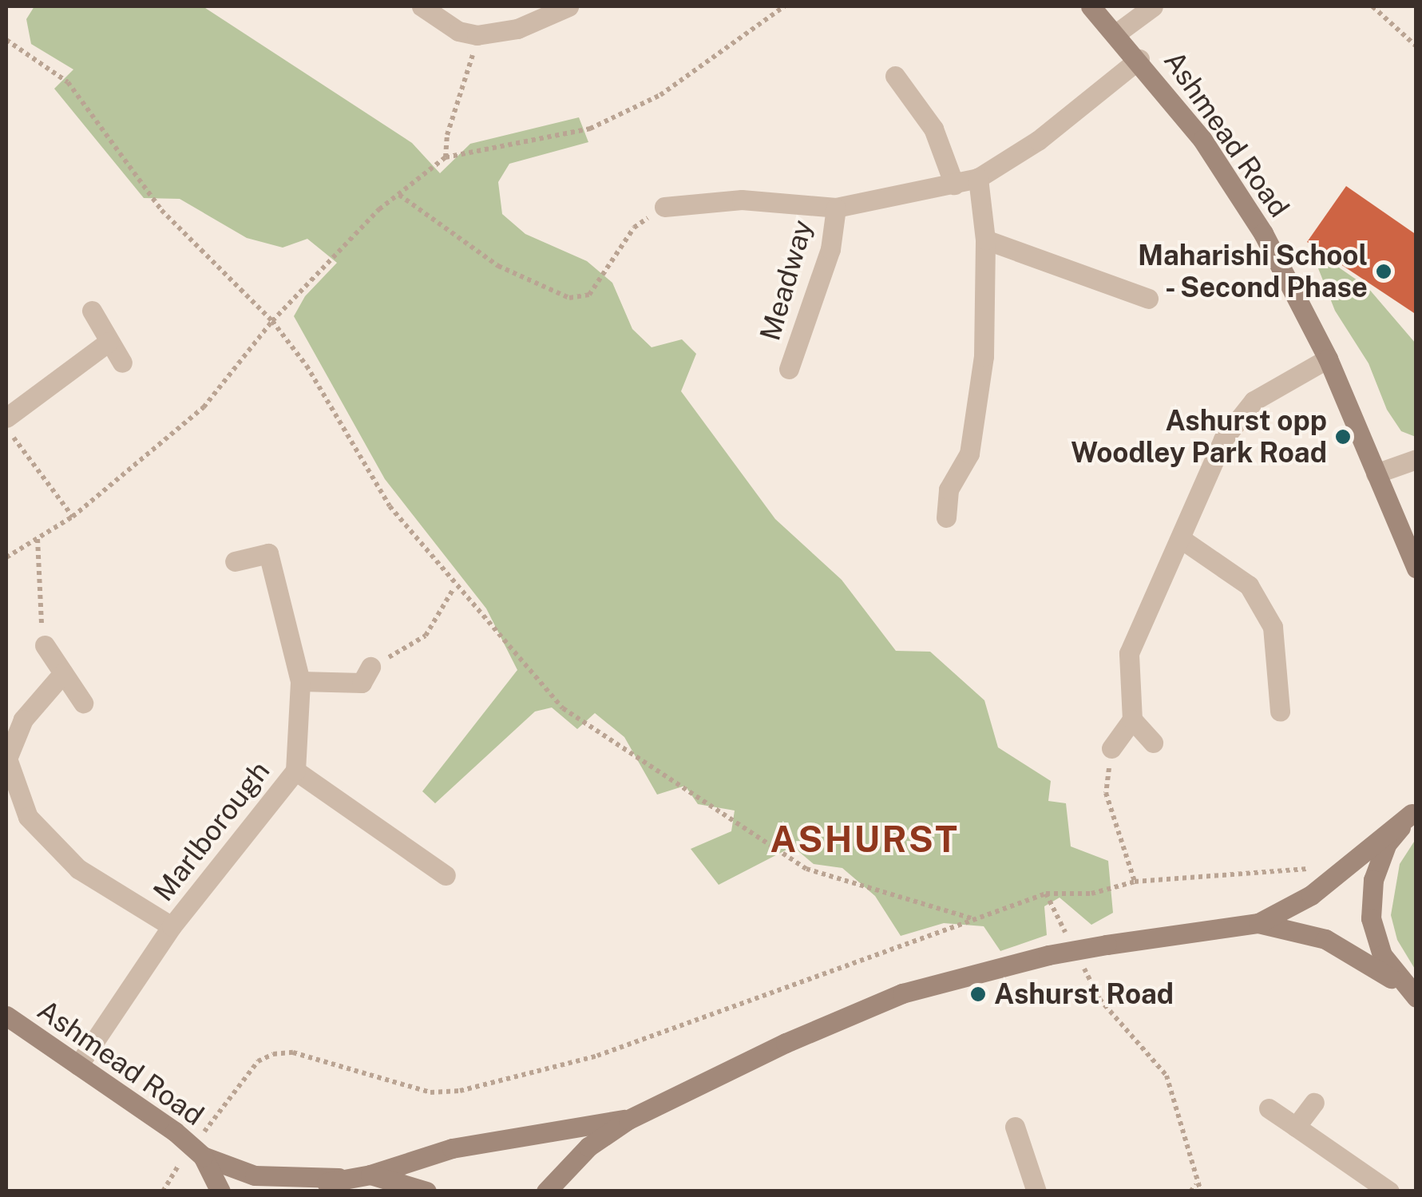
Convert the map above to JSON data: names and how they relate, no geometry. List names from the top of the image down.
{
  "streets": {
    "street": ["Ashmead Road", "Meadway", "Marlborough"]
  },
  "crossings": [
    ["Ashmead Road", "Marlborough"]
  ],
  "districts": ["ASHURST"],
  "places": ["Maharishi School - Second Phase", "Ashurst opp Woodley Park Road", "Ashurst Road"]
}
